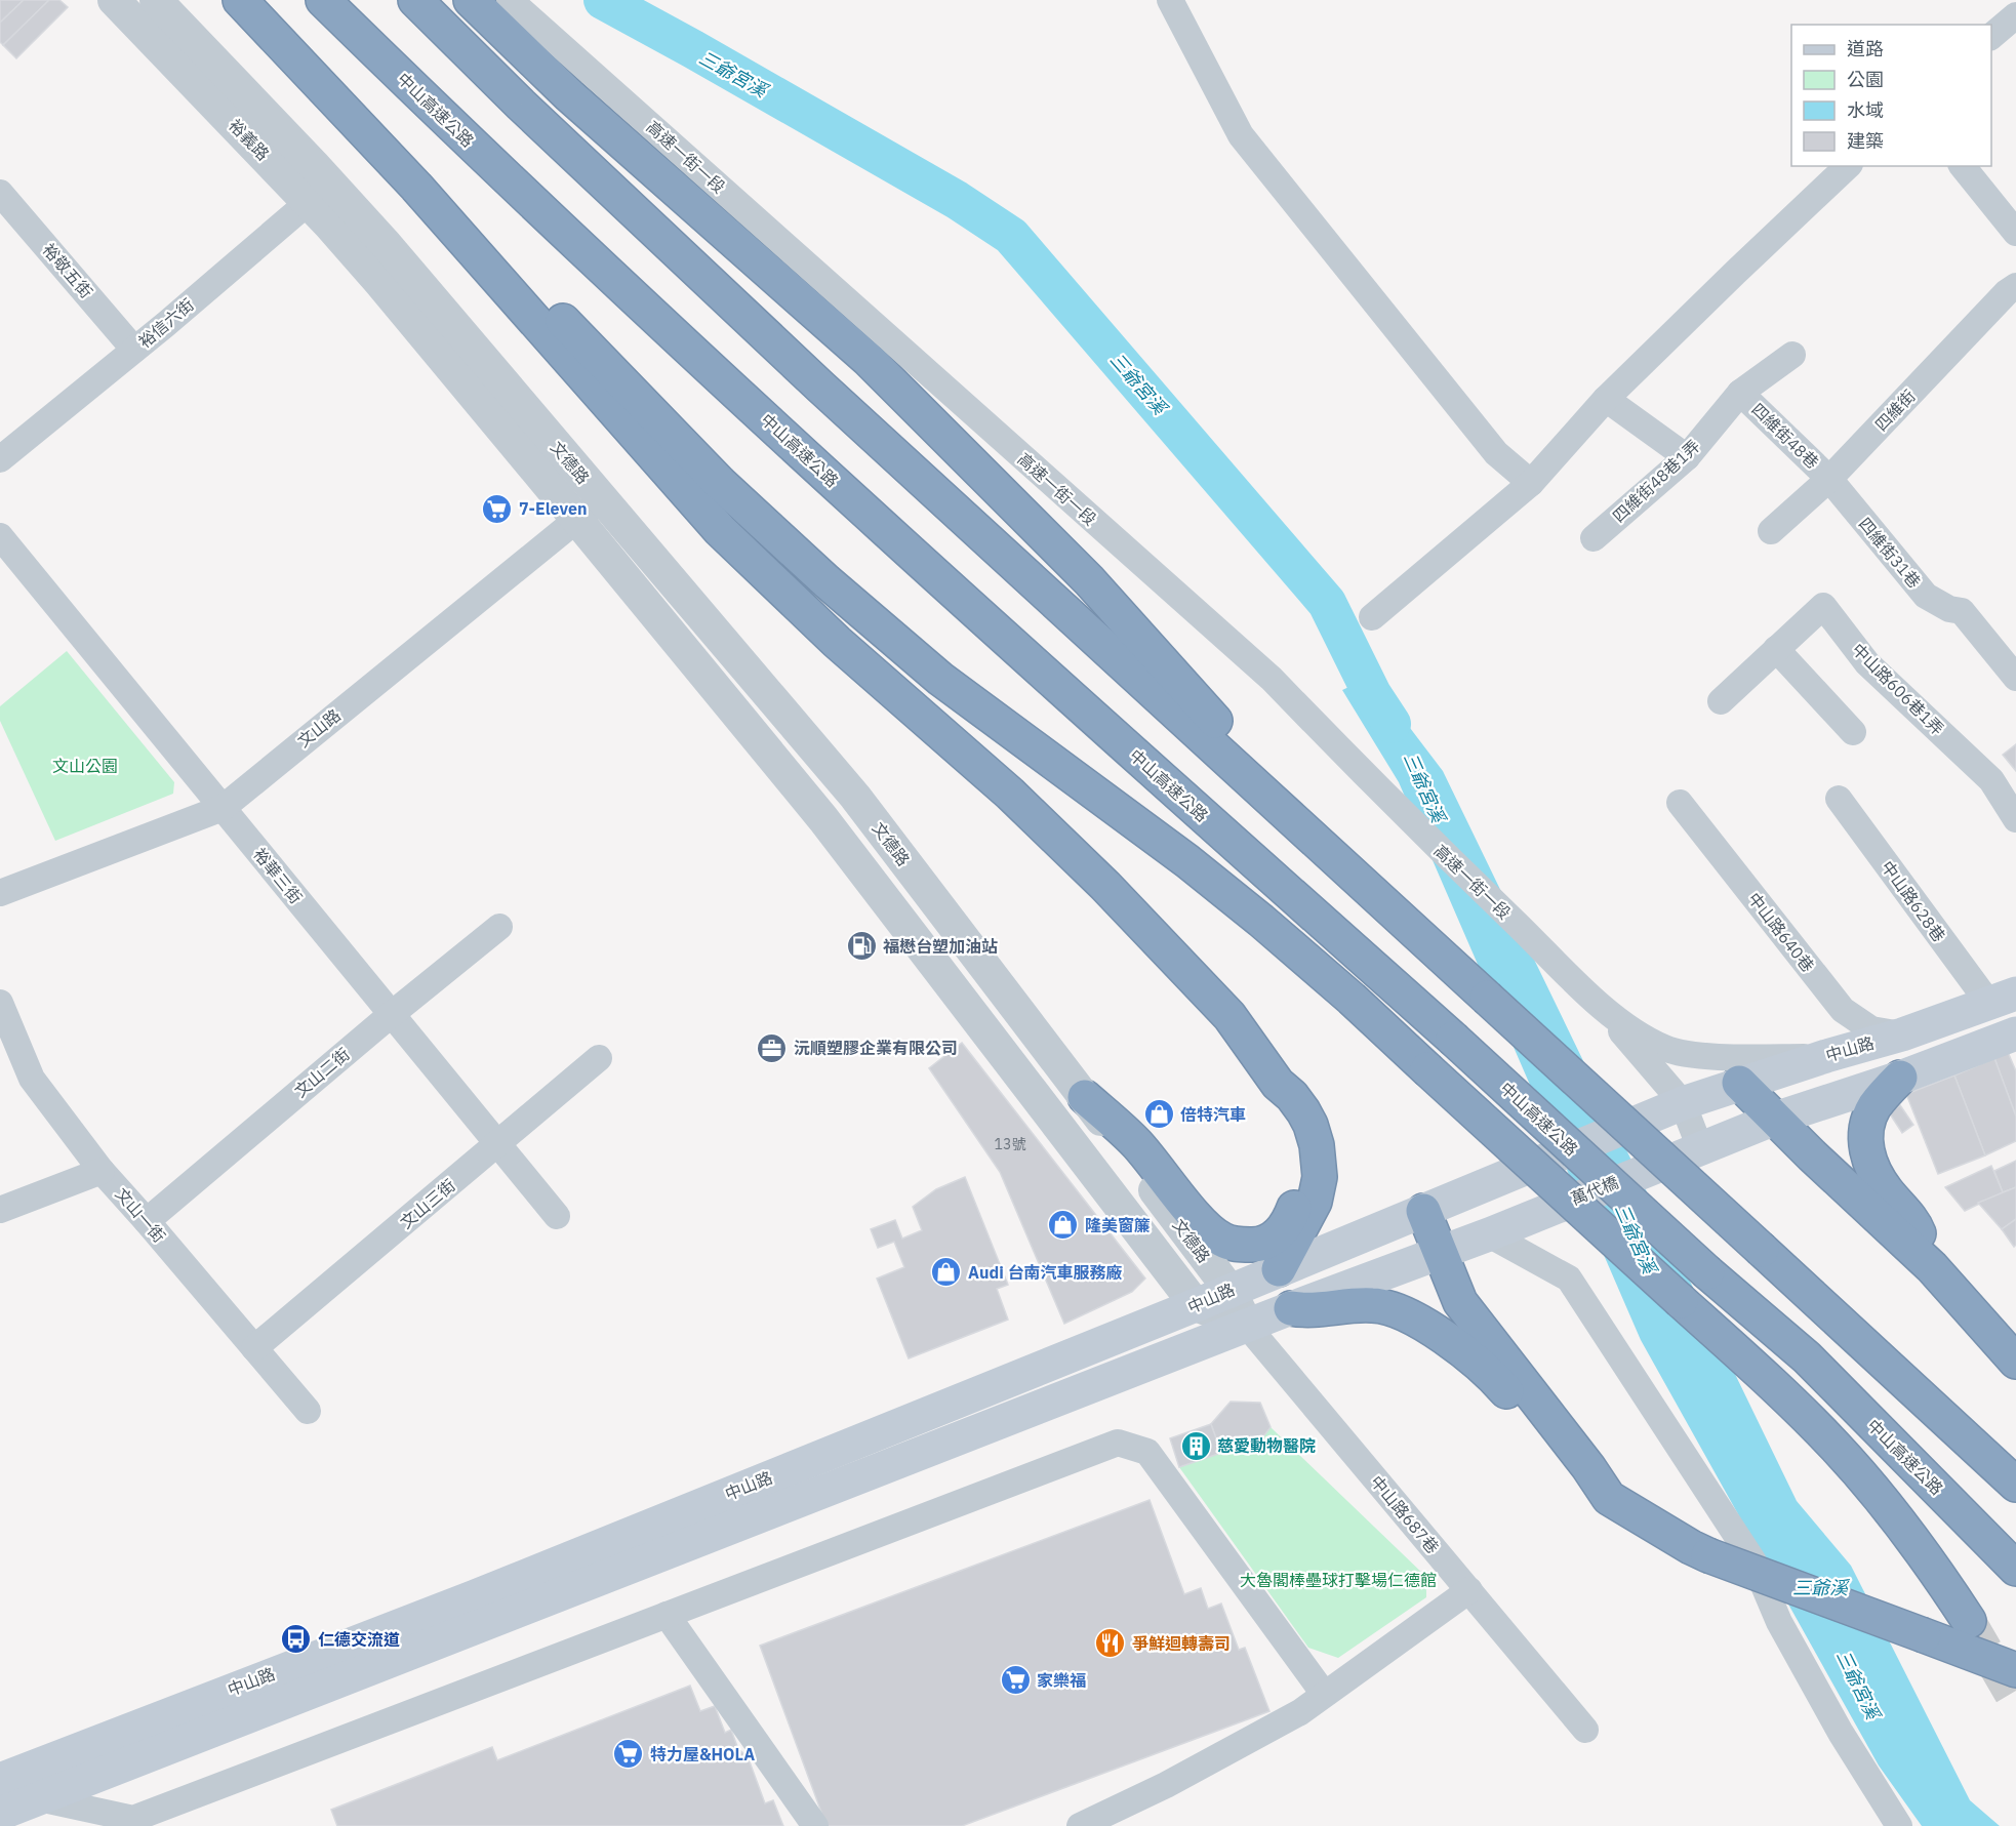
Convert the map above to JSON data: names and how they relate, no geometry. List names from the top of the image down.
{
  "streets": {
    "highway": ["中山高速公路"],
    "main road": ["中山路", "萬代橋"],
    "street": [
      "裕義路",
      "高速一街一段",
      "裕敬五街",
      "裕信六街",
      "四維街",
      "四維街48巷",
      "文德路",
      "四維街48巷1弄",
      "四維街31巷",
      "中山路606巷1弄",
      "文山路",
      "裕華三街",
      "中山路628巷",
      "中山路640巷",
      "文山二街",
      "文山三街",
      "文山一街",
      "中山路687巷"
    ]
  },
  "crossings": [
    ["裕義路", "裕信六街"],
    ["裕義路", "文德路"],
    ["高速一街一段", "中山路"],
    ["高速一街一段", "萬代橋"],
    ["裕敬五街", "裕信六街"],
    ["四維街", "四維街48巷"],
    ["四維街", "四維街31巷"],
    ["四維街48巷", "四維街48巷1弄"],
    ["四維街48巷", "四維街31巷"],
    ["文德路", "文山路"],
    ["文德路", "中山路"],
    ["文德路", "中山路687巷"],
    ["文山路", "裕華三街"],
    ["裕華三街", "文山二街"],
    ["裕華三街", "文山三街"],
    ["中山路628巷", "中山路"],
    ["中山路640巷", "中山路"],
    ["中山路", "萬代橋"],
    ["中山路", "中山路687巷"],
    ["文山二街", "文山一街"],
    ["文山三街", "文山一街"]
  ],
  "water": ["三爺宮溪", "三爺溪"],
  "parks": ["文山公園", "大魯閣棒壘球打擊場仁德館"],
  "places": {
    "supermarket": ["7-Eleven", "家樂福", "特力屋&HOLA"],
    "fuel station": ["福懋台塑加油站"],
    "office": ["沅順塑膠企業有限公司"],
    "shop": ["倍特汽車", "隆美窗簾", "Audi 台南汽車服務廠"],
    "building": ["慈愛動物醫院"],
    "bus stop": ["仁德交流道"],
    "restaurant": ["爭鮮迴轉壽司"]
  },
  "house_numbers": ["13號"],
  "legend": [
    "道路",
    "公園",
    "水域",
    "建築"
  ]
}
